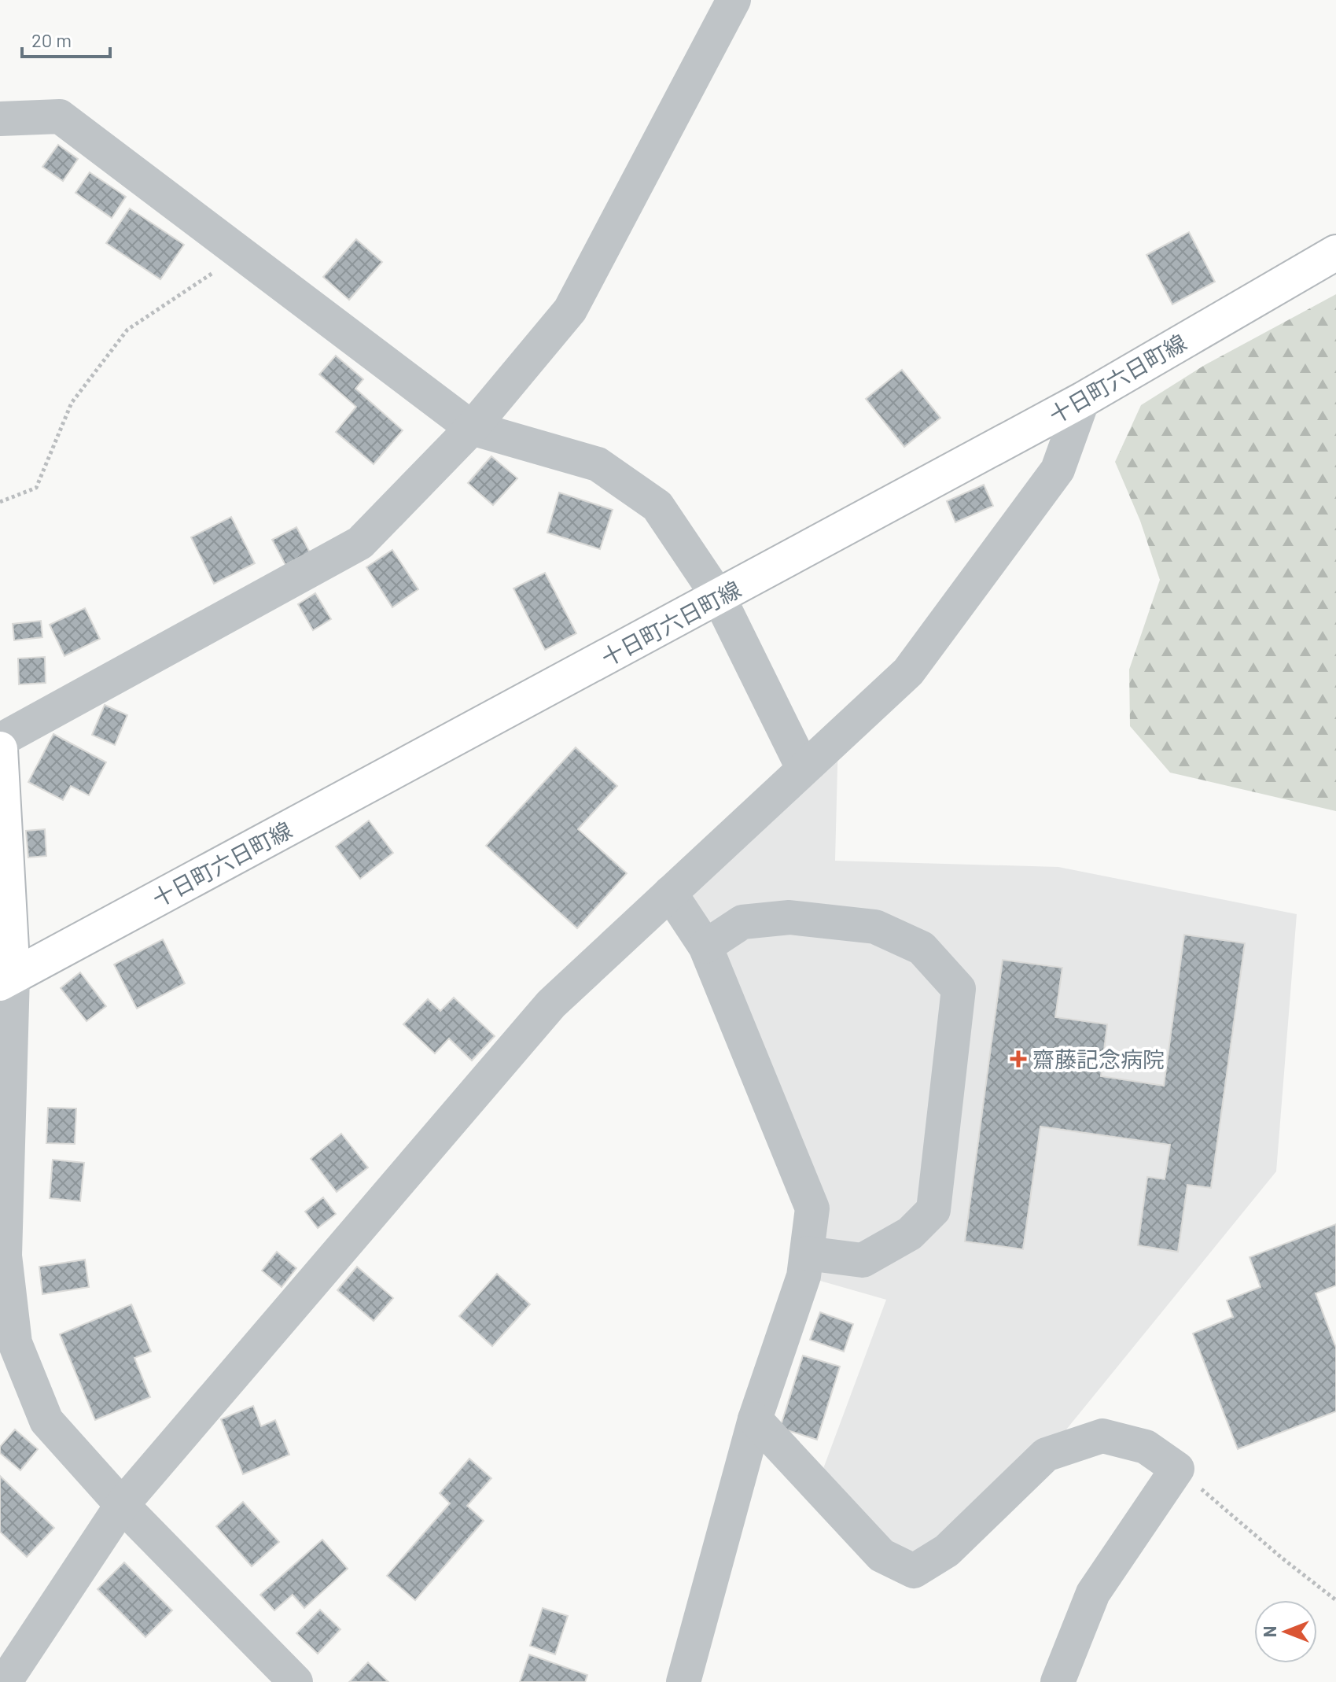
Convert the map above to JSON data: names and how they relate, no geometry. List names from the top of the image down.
{
  "streets": {
    "main road": ["十日町六日町線"]
  },
  "places": {
    "health": ["齋藤記念病院"]
  },
  "scale_bar": "20 m",
  "north": "left"
}
